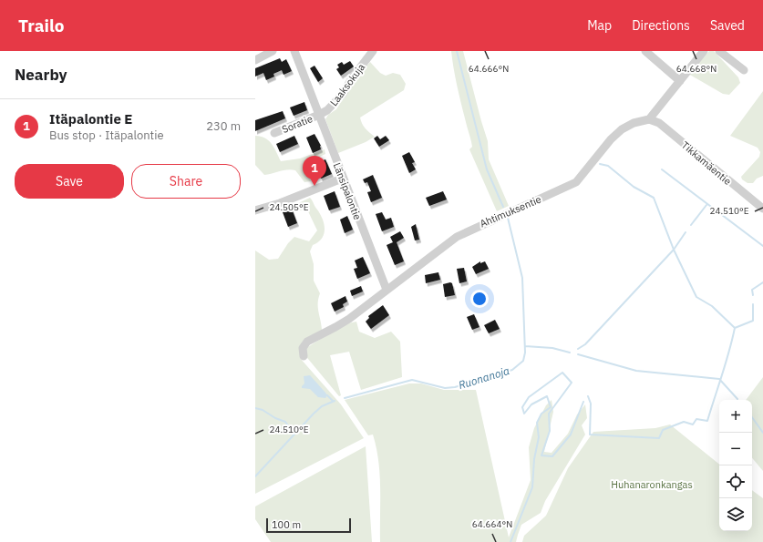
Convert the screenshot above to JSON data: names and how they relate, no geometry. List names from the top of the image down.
{
  "streets": {
    "street": [
      "Laaksokuja",
      "Soratie",
      "Tikkamäentie",
      "Länsipalontie",
      "Ahtimuksentie"
    ]
  },
  "crossings": [
    ["Laaksokuja", "Soratie"],
    ["Laaksokuja", "Länsipalontie"],
    ["Soratie", "Länsipalontie"],
    ["Tikkamäentie", "Ahtimuksentie"],
    ["Länsipalontie", "Ahtimuksentie"]
  ],
  "water": ["Ruonanoja"],
  "parks": ["Huhanaronkangas"],
  "scale_bar": "100 m",
  "page": {
    "header": "Trailo",
    "nav": ["Map", "Directions", "Saved"],
    "heading": "Nearby",
    "list": [
      {
        "mark": "1",
        "name": "Itäpalontie E",
        "note": "Bus stop · Itäpalontie",
        "value": "230 m"
      }
    ],
    "buttons": ["Save", "Share"],
    "pins": "1",
    "map_buttons": ["+", "−"],
    "scale": "100 m"
  },
  "coordinates": [
    "64.666°N",
    "64.668°N",
    "24.505°E",
    "24.510°E",
    "64.664°N"
  ]
}
